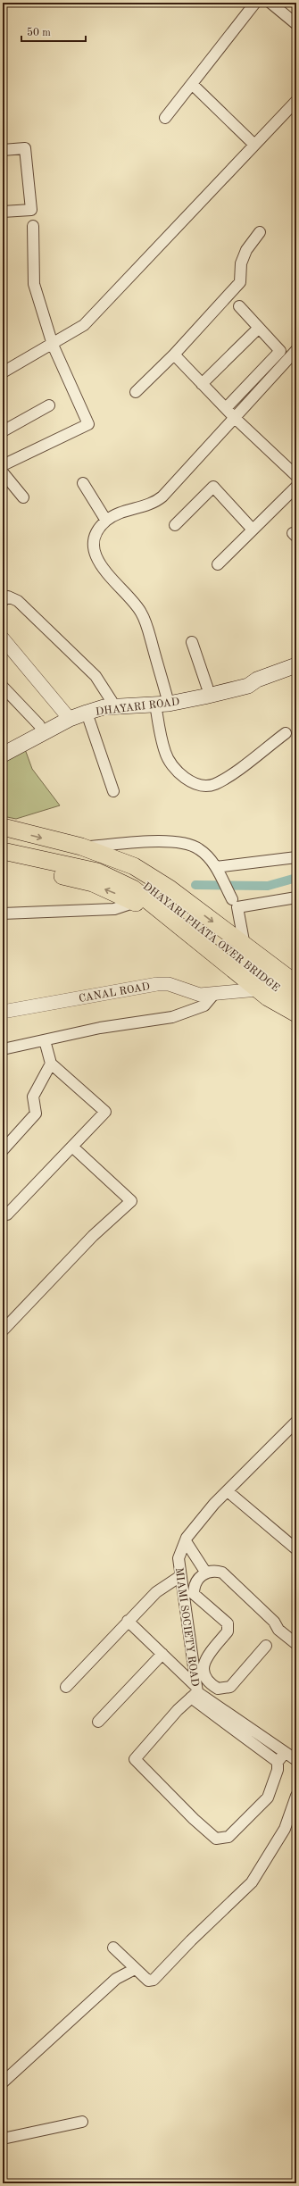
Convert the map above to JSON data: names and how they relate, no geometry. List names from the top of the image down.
{
  "streets": {
    "main road": ["DHAYARI ROAD", "DHAYARI PHATA OVER BRIDGE"],
    "street": ["CANAL ROAD", "MIAMI SOCIETY ROAD"]
  },
  "crossings": [
    ["DHAYARI PHATA OVER BRIDGE", "CANAL ROAD"]
  ],
  "scale_bar": "50 m"
}
